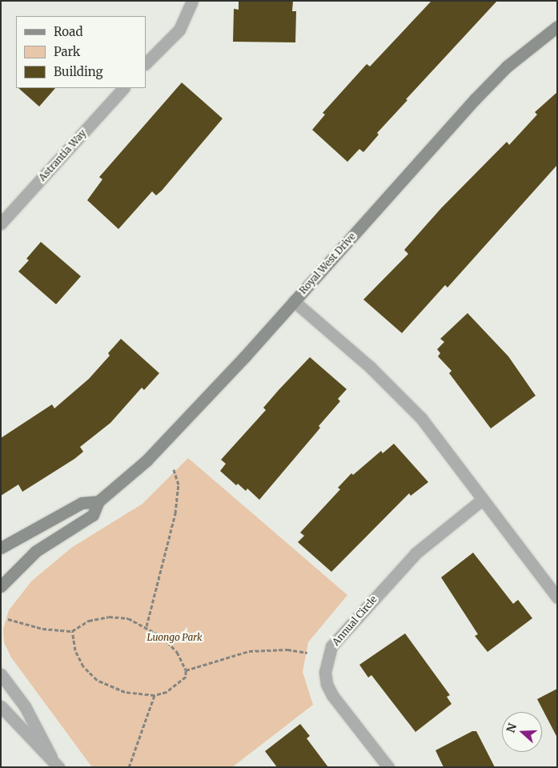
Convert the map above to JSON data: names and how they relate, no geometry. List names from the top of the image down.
{
  "streets": {
    "street": ["Astrantia Way", "Royal West Drive", "Annual Circle"]
  },
  "parks": ["Luongo Park"],
  "legend": ["Road", "Park", "Building"],
  "north": "left"
}
